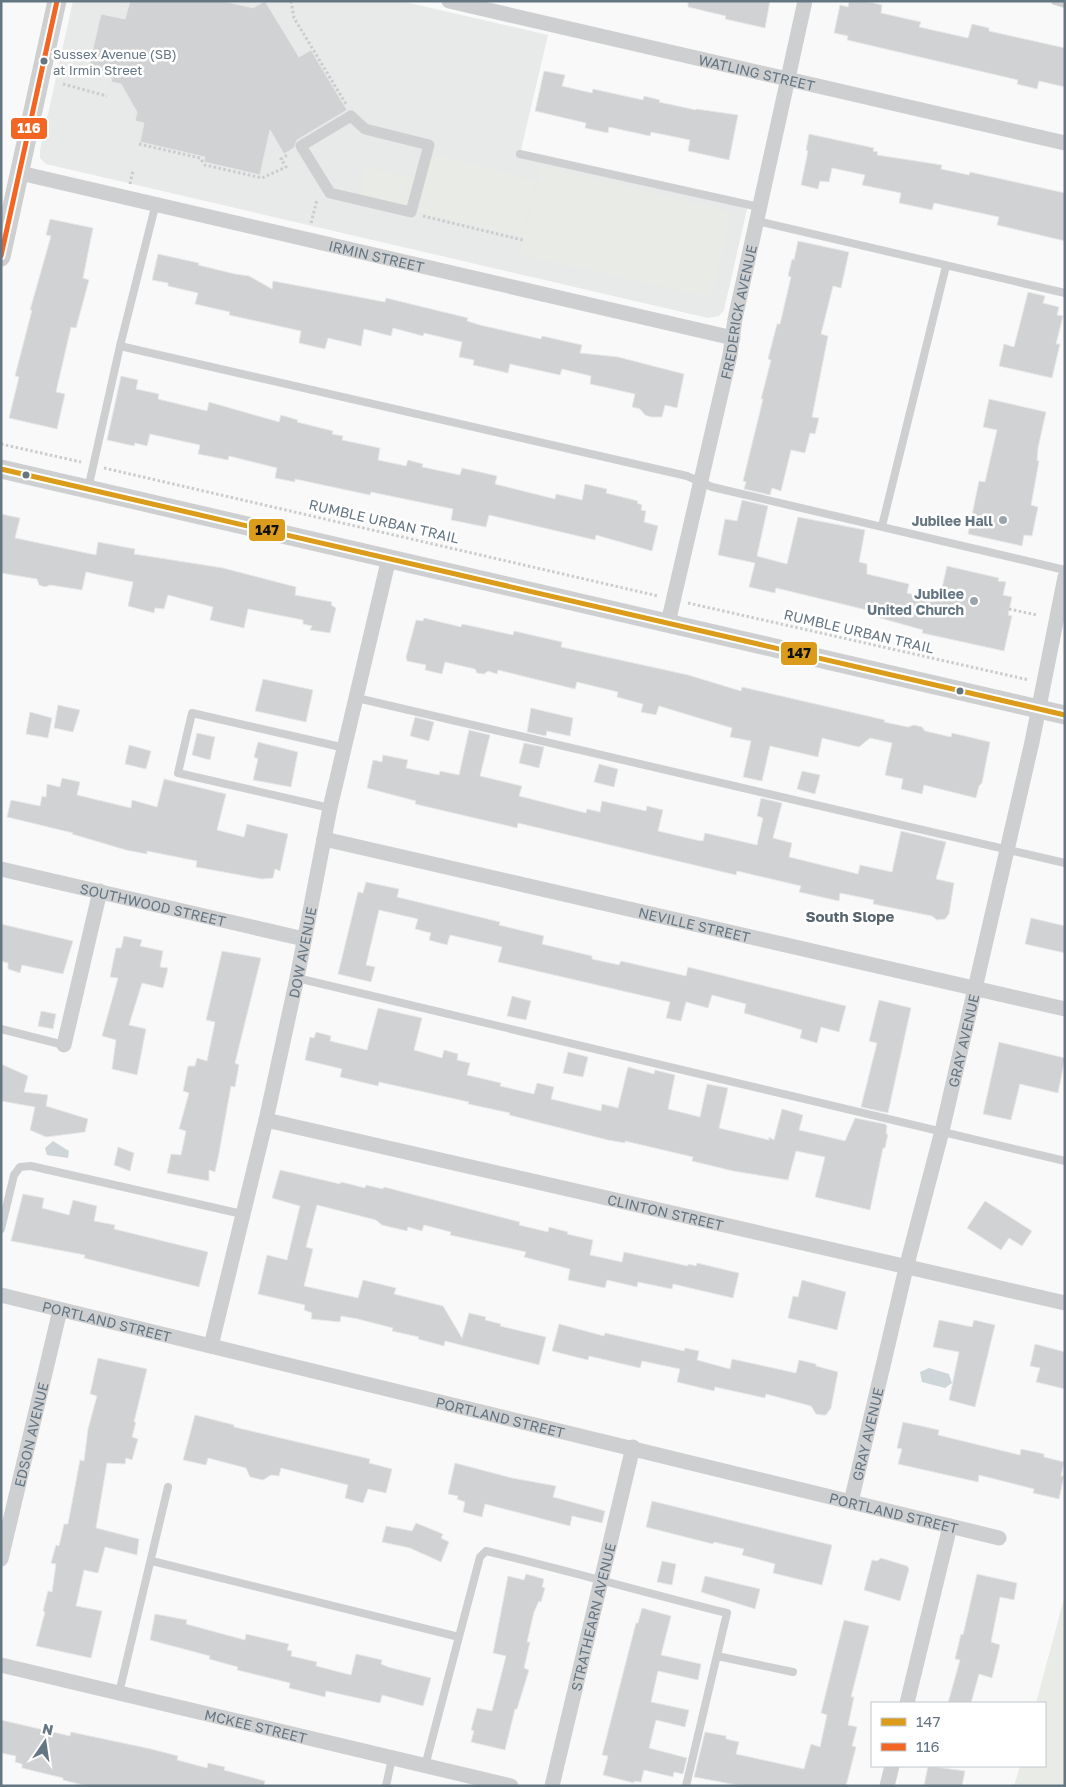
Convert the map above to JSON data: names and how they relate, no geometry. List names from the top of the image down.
{
  "streets": {
    "street": [
      "WATLING STREET",
      "IRMIN STREET",
      "FREDERICK AVENUE",
      "SOUTHWOOD STREET",
      "NEVILLE STREET",
      "DOW AVENUE",
      "GRAY AVENUE",
      "CLINTON STREET",
      "PORTLAND STREET",
      "EDSON AVENUE",
      "STRATHEARN AVENUE",
      "MCKEE STREET"
    ],
    "path": ["RUMBLE URBAN TRAIL"]
  },
  "crossings": [
    ["WATLING STREET", "FREDERICK AVENUE"],
    ["IRMIN STREET", "FREDERICK AVENUE"],
    ["SOUTHWOOD STREET", "DOW AVENUE"],
    ["NEVILLE STREET", "DOW AVENUE"],
    ["NEVILLE STREET", "GRAY AVENUE"],
    ["DOW AVENUE", "CLINTON STREET"],
    ["DOW AVENUE", "PORTLAND STREET"],
    ["GRAY AVENUE", "CLINTON STREET"],
    ["GRAY AVENUE", "PORTLAND STREET"],
    ["PORTLAND STREET", "EDSON AVENUE"],
    ["PORTLAND STREET", "STRATHEARN AVENUE"]
  ],
  "districts": ["South Slope"],
  "places": ["Sussex Avenue (SB) at Irmin Street", "Jubilee Hall", "Jubilee United Church"],
  "lines": ["transit line 116", "transit line 147"],
  "legend": ["147", "116"],
  "north": "top"
}
